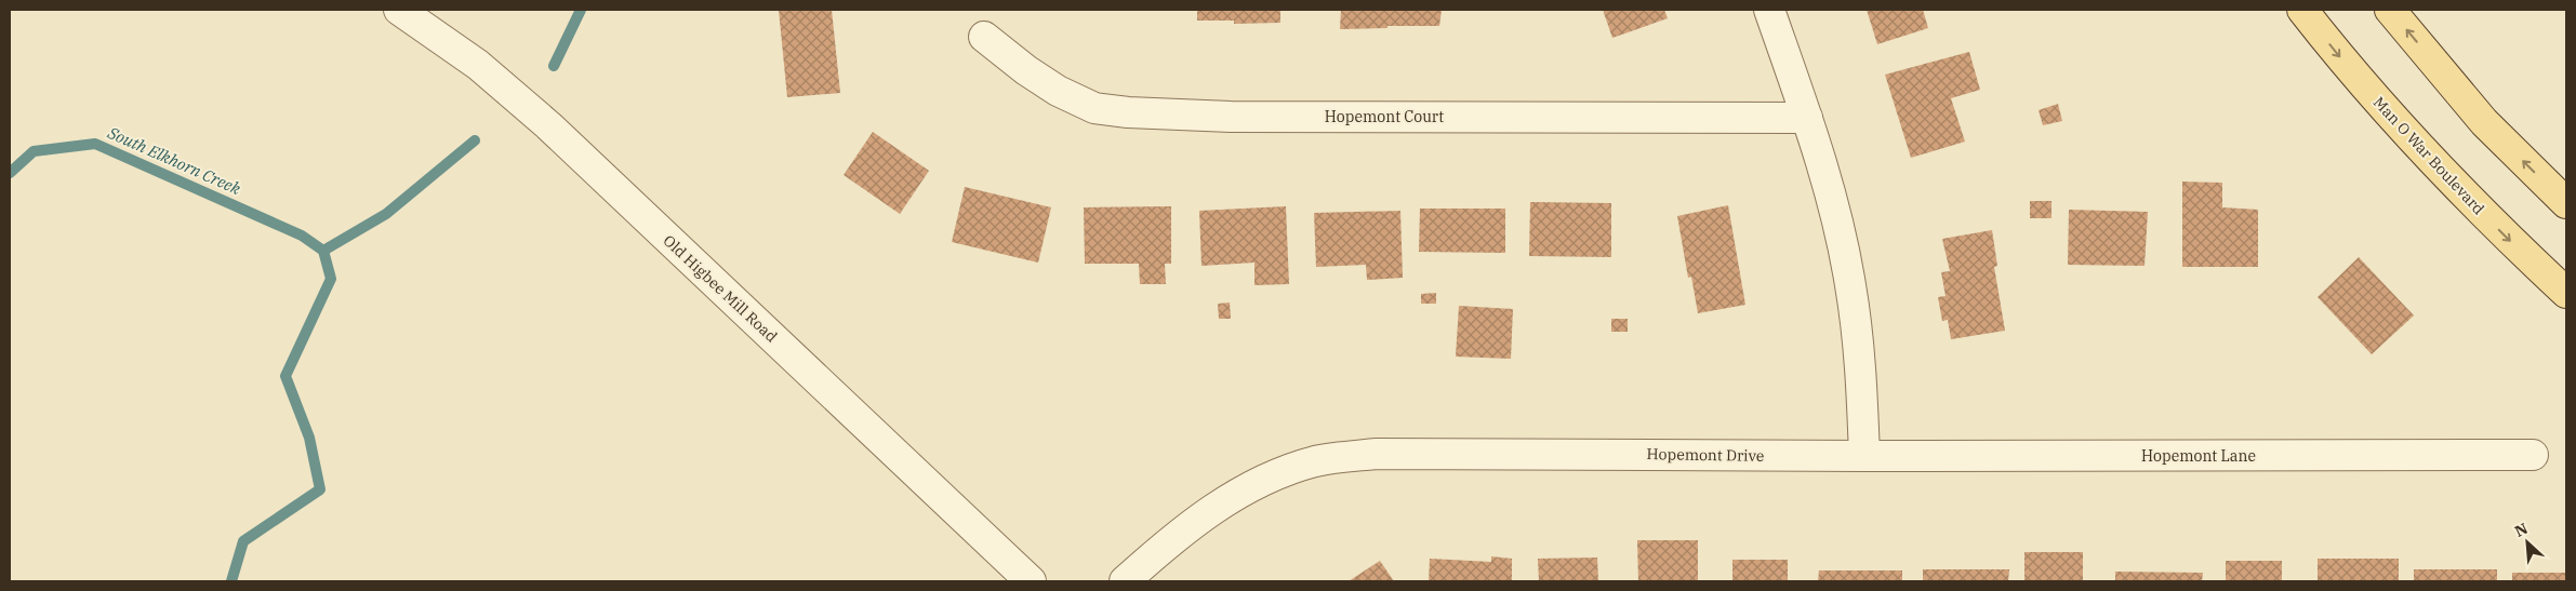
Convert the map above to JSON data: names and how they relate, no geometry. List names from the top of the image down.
{
  "streets": {
    "main road": ["Man O War Boulevard"],
    "street": [
      "Hopemont Court",
      "Old Higbee Mill Road",
      "Hopemont Drive",
      "Hopemont Lane"
    ]
  },
  "crossings": [
    ["Hopemont Drive", "Hopemont Lane"]
  ],
  "water": ["South Elkhorn Creek"],
  "north": "top left"
}
